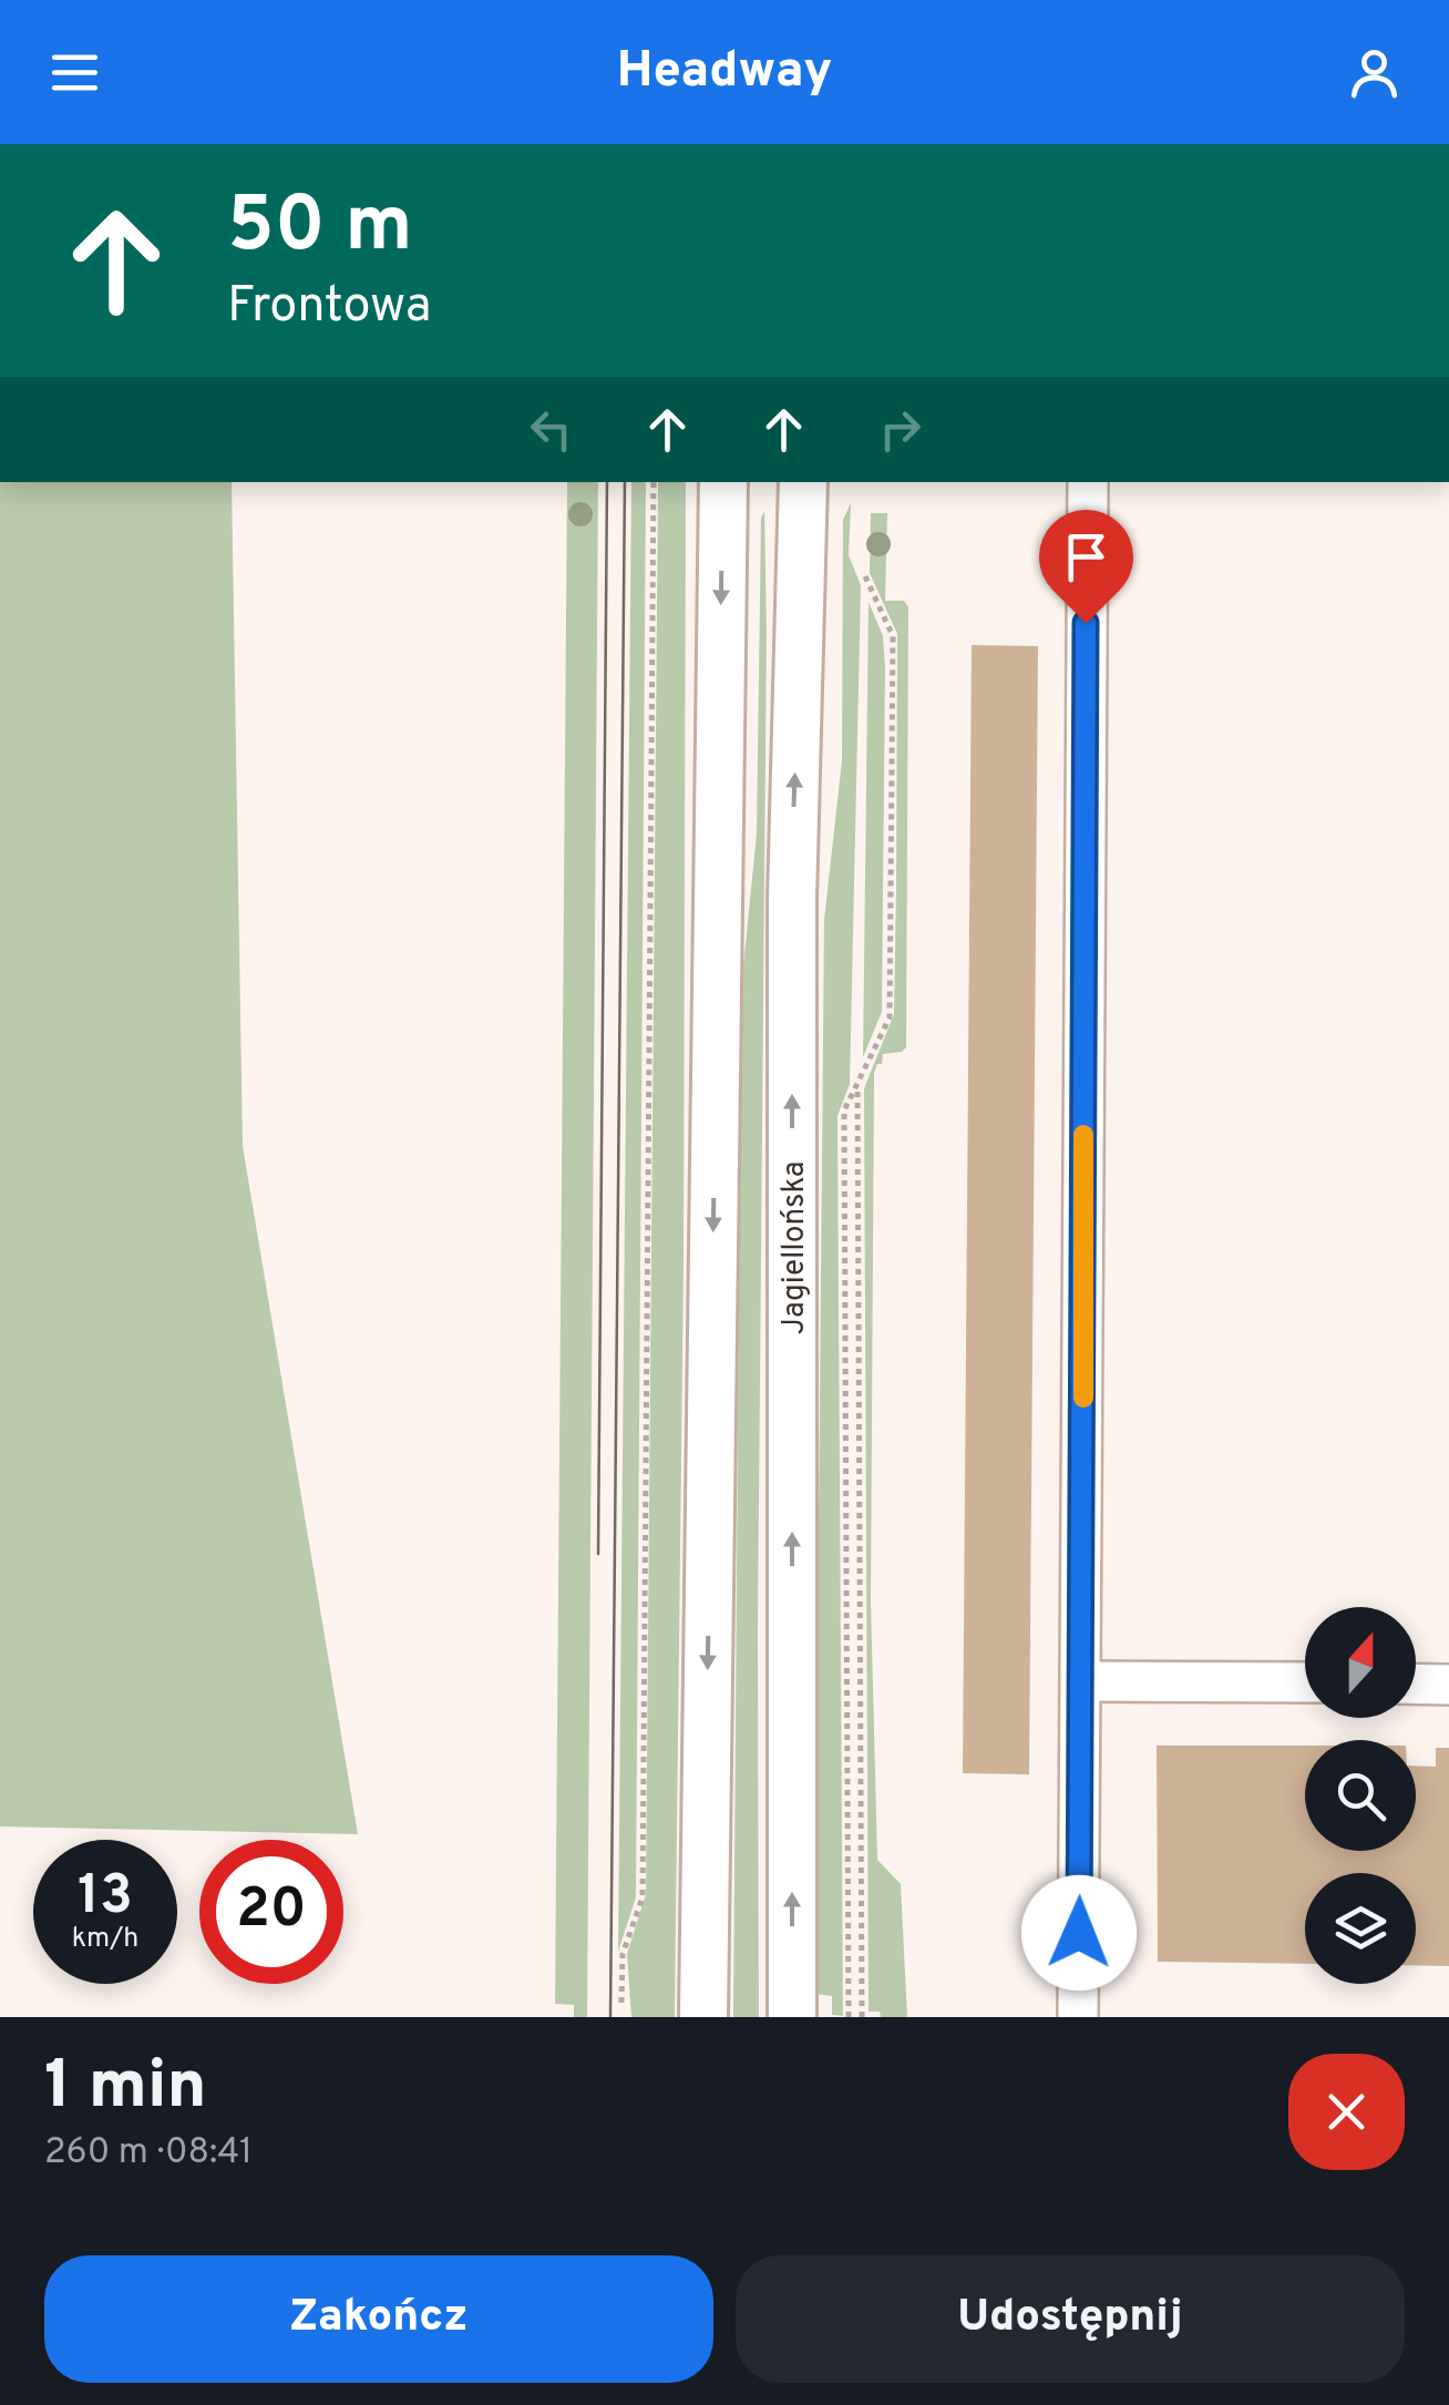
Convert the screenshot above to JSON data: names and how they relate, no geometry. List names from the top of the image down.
{
  "streets": {
    "main road": ["Jagiellońska"]
  },
  "north": "top",
  "page": {
    "header": "Headway",
    "turn": ["50 m", "Frontowa"],
    "speed": "13 km/h",
    "limit": "20",
    "heading": ["1 min", "260 m · 08:41"],
    "buttons": ["Zakończ", "Udostępnij"]
  }
}
